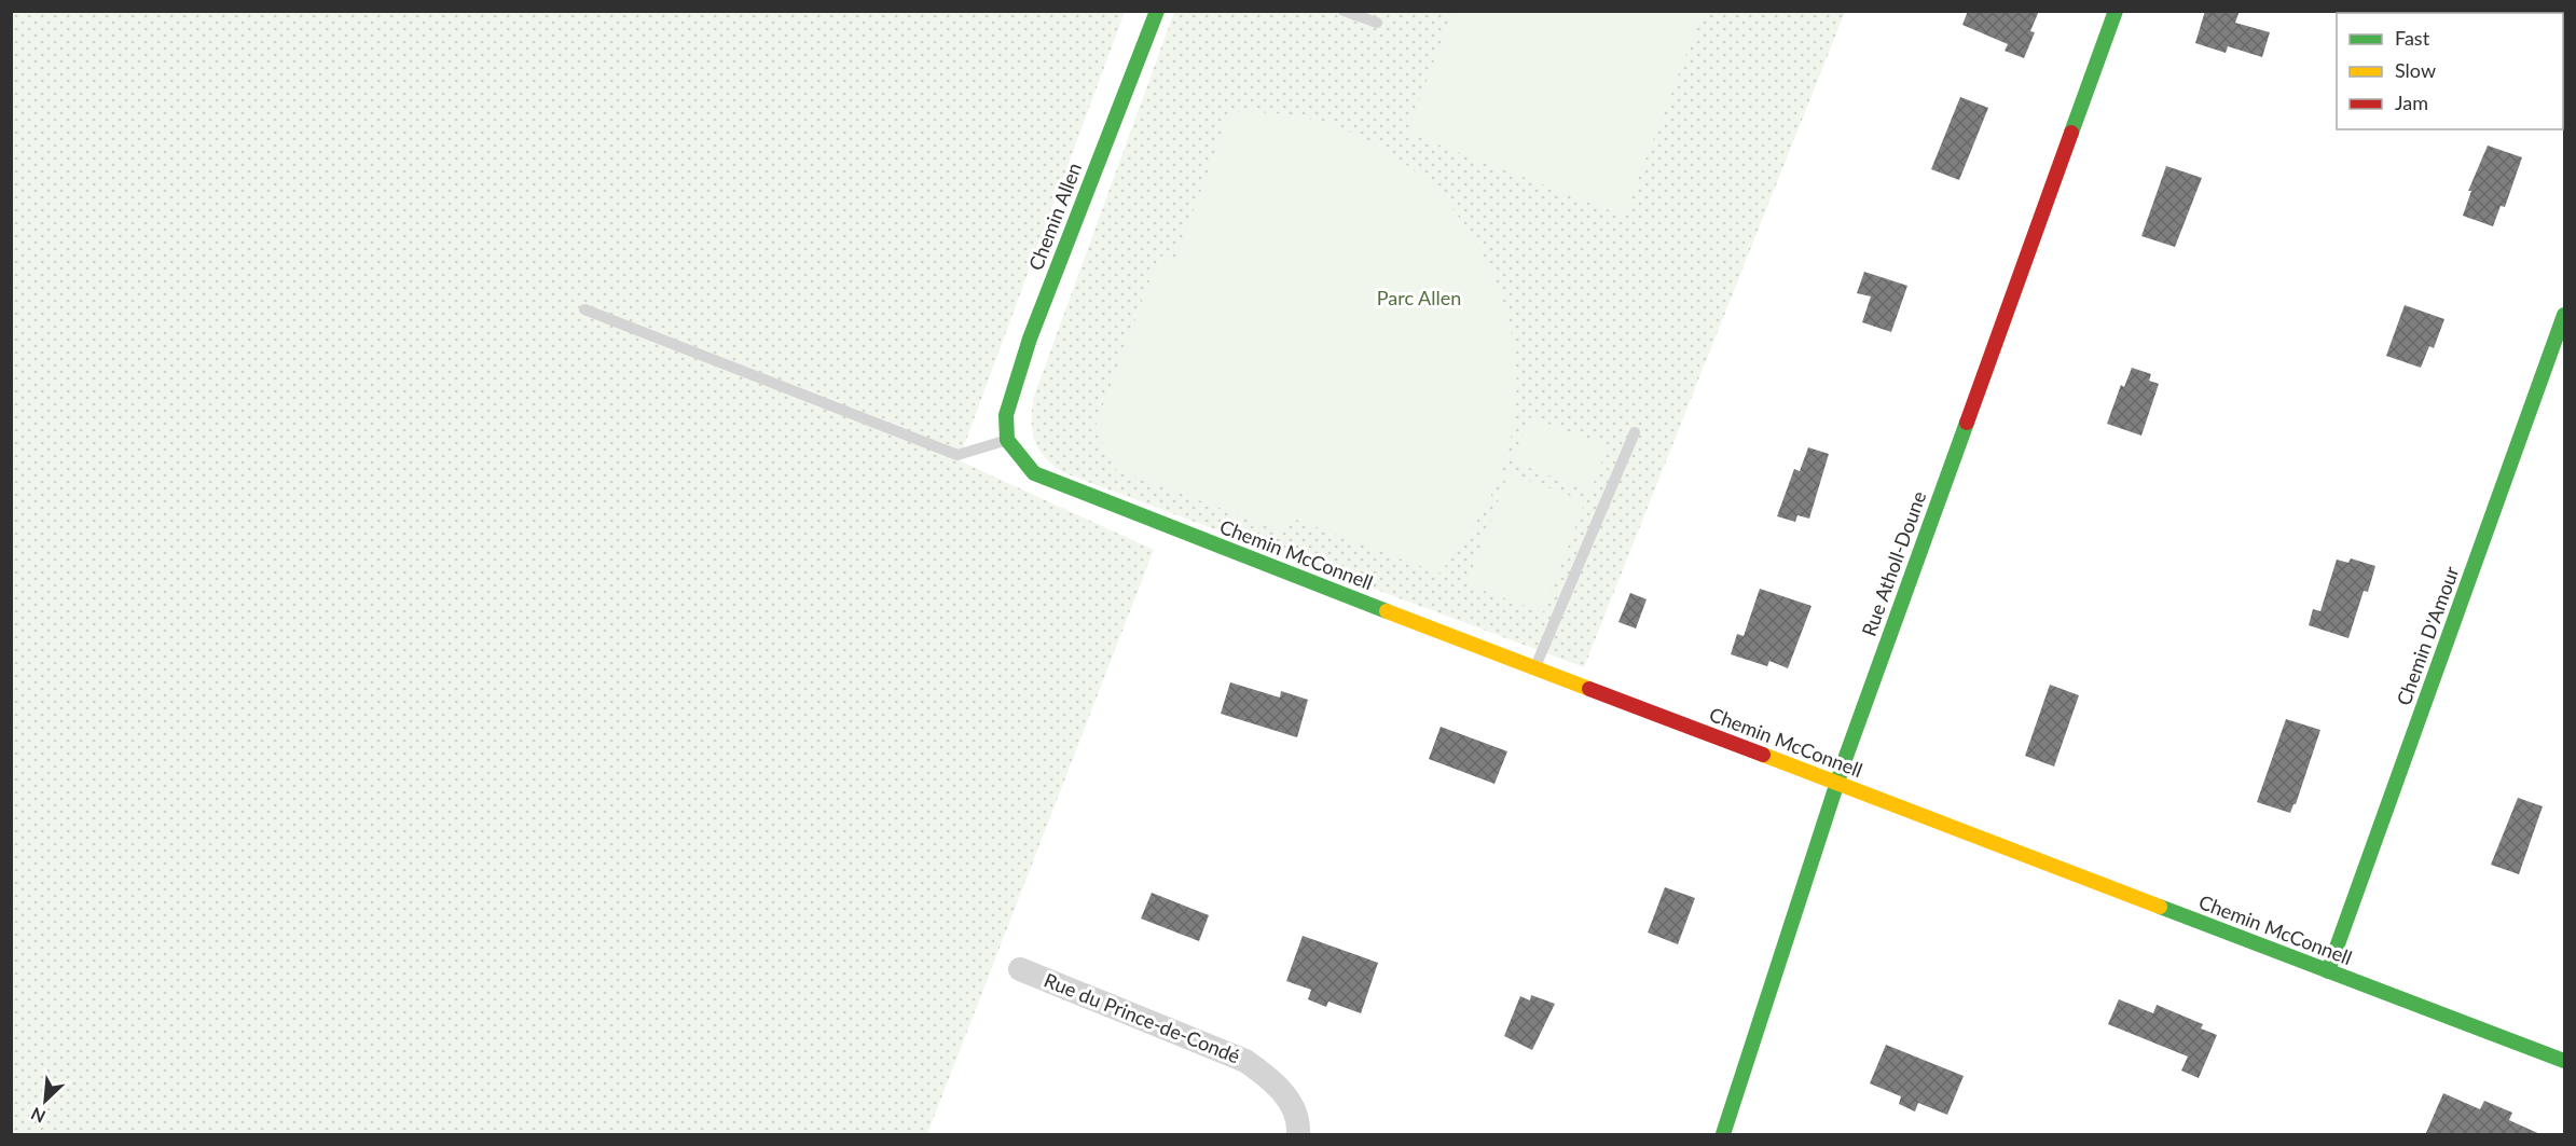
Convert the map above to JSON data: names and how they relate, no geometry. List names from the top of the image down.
{
  "streets": {
    "street": [
      "Chemin Allen",
      "Chemin McConnell",
      "Rue Atholl-Doune",
      "Chemin D'Amour",
      "Rue du Prince-de-Condé"
    ]
  },
  "crossings": [
    ["Chemin Allen", "Chemin McConnell"],
    ["Chemin McConnell", "Rue Atholl-Doune"],
    ["Chemin McConnell", "Chemin D'Amour"]
  ],
  "parks": ["Parc Allen"],
  "legend": ["Fast", "Slow", "Jam"],
  "north": "bottom left"
}
